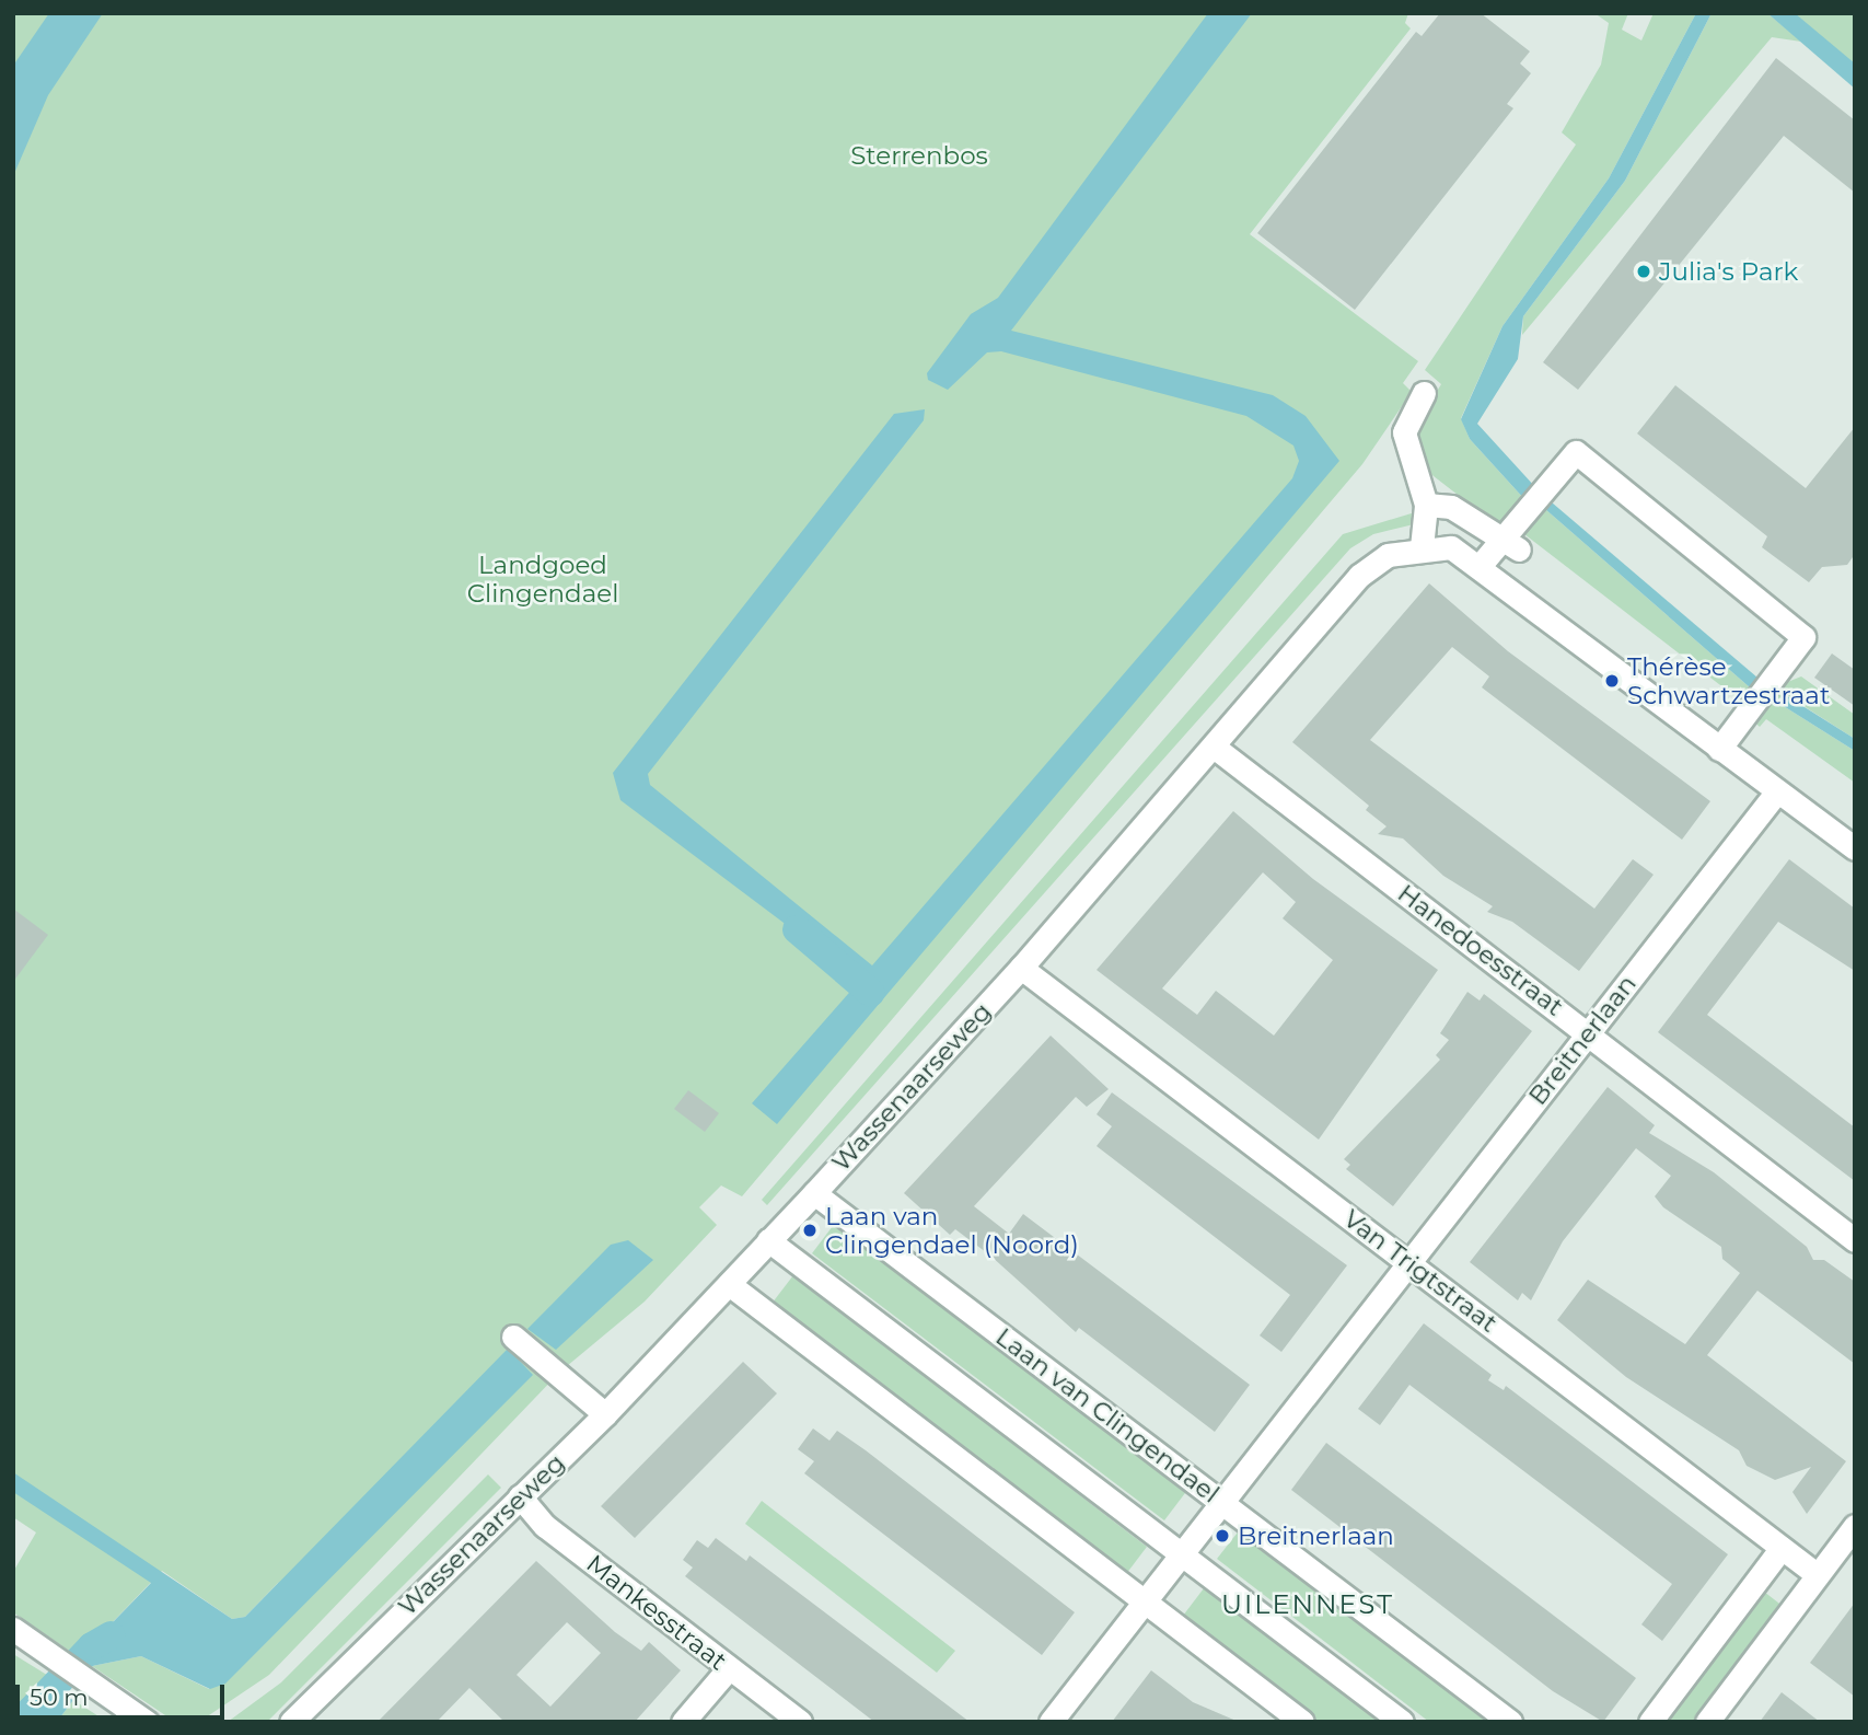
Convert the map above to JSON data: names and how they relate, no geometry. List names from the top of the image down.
{
  "streets": {
    "street": [
      "Hanedoesstraat",
      "Breitnerlaan",
      "Wassenaarseweg",
      "Van Trigtstraat",
      "Laan van Clingendael",
      "Mankesstraat"
    ]
  },
  "crossings": [
    ["Hanedoesstraat", "Breitnerlaan"],
    ["Hanedoesstraat", "Wassenaarseweg"],
    ["Breitnerlaan", "Van Trigtstraat"],
    ["Breitnerlaan", "Laan van Clingendael"],
    ["Wassenaarseweg", "Van Trigtstraat"],
    ["Wassenaarseweg", "Laan van Clingendael"],
    ["Wassenaarseweg", "Mankesstraat"]
  ],
  "districts": ["UILENNEST"],
  "parks": ["Sterrenbos", "Landgoed Clingendael"],
  "places": [
    "Julia's Park",
    "Thérèse Schwartzestraat",
    "Laan van Clingendael (Noord)",
    "Breitnerlaan"
  ],
  "scale_bar": "50 m"
}
